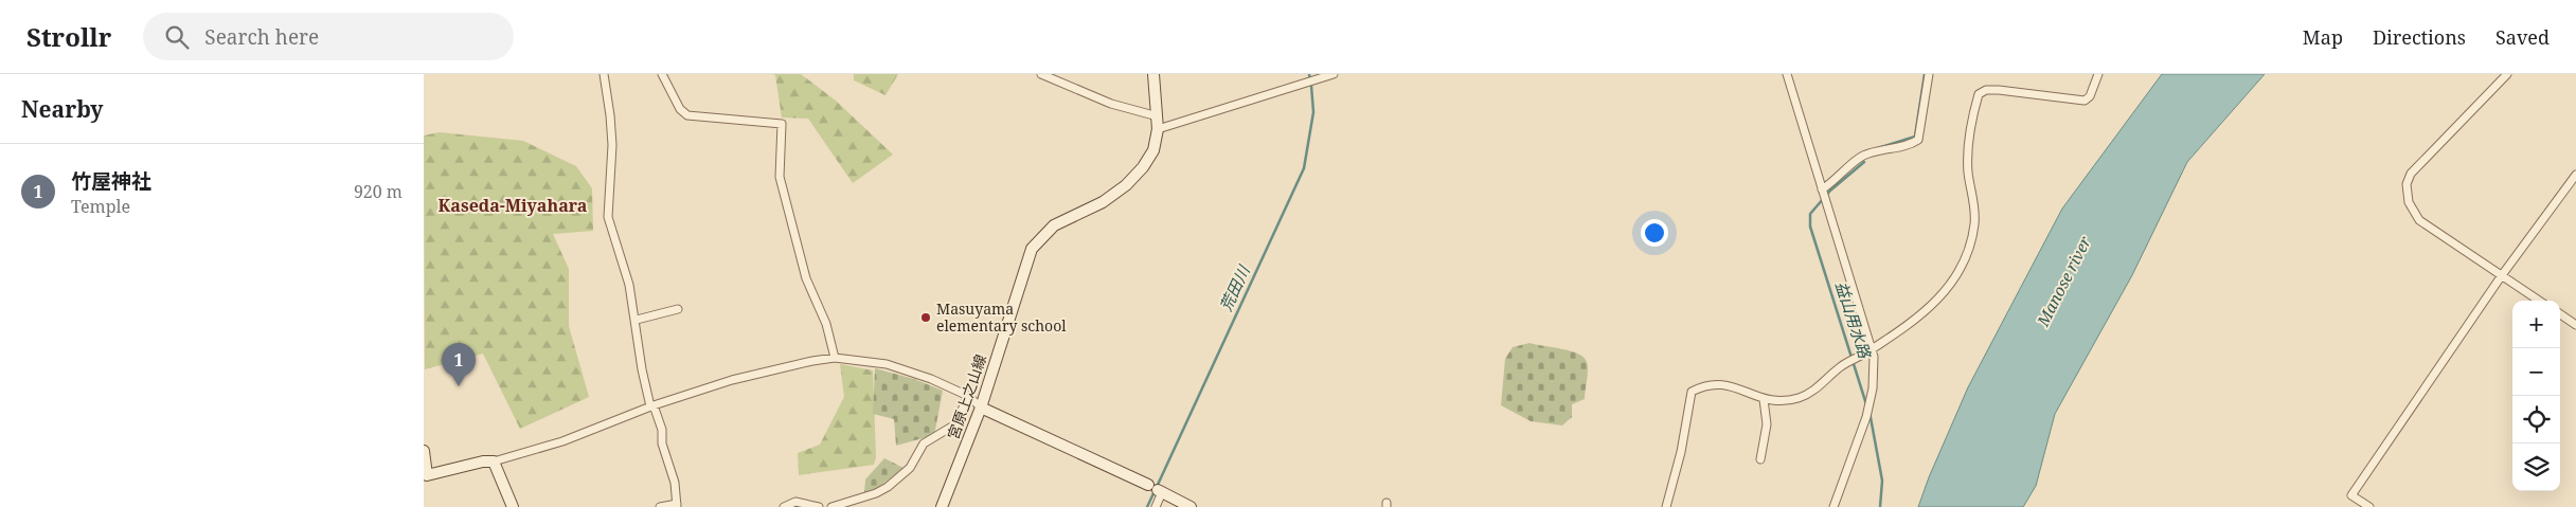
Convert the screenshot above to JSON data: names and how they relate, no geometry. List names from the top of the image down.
{
  "streets": {
    "street": ["宮原上之山線"]
  },
  "districts": ["Kaseda-Miyahara"],
  "water": ["Manose river", "荒田川", "益山用水路"],
  "places": ["Masuyama elementary school"],
  "page": {
    "header": "Strollr",
    "search": "Search here",
    "nav": ["Map", "Directions", "Saved"],
    "heading": "Nearby",
    "list": [
      {
        "mark": "1",
        "name": "竹屋神社",
        "note": "Temple",
        "value": "920 m"
      }
    ],
    "map_buttons": ["+", "−"],
    "pins": "1"
  }
}
